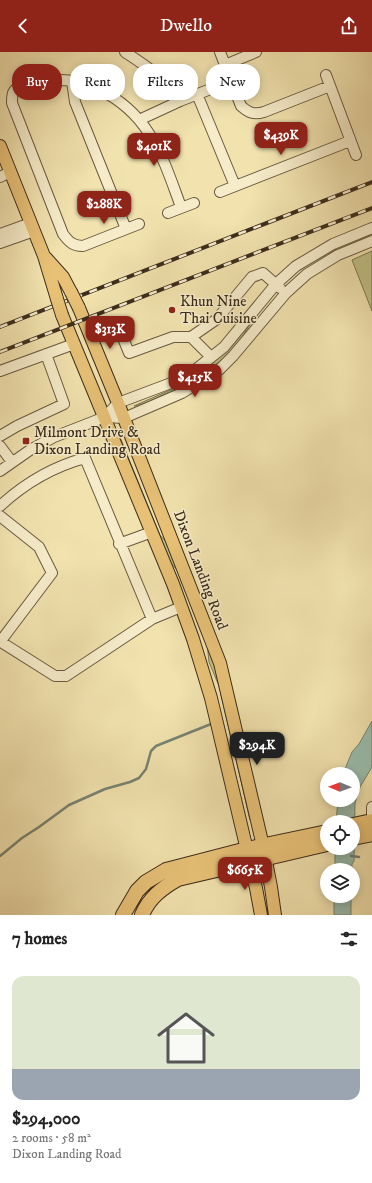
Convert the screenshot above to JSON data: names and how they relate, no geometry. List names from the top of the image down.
{
  "streets": {
    "main road": ["Dixon Landing Road"]
  },
  "places": {
    "other": ["Khun Nine Thai Cuisine"],
    "transit": ["Milmont Drive & Dixon Landing Road"]
  },
  "north": "left",
  "page": {
    "header": "Dwello",
    "chip": [
      "Buy",
      "Rent",
      "Filters",
      "New"
    ],
    "price": [
      "$439K",
      "$401K",
      "$288K",
      "$313K",
      "$415K",
      "$294K",
      "$665K"
    ],
    "heading": "7 homes",
    "list": [
      {
        "name": "$294,000",
        "note": "2 rooms · 58 m² · Dixon Landing Road"
      }
    ]
  }
}
